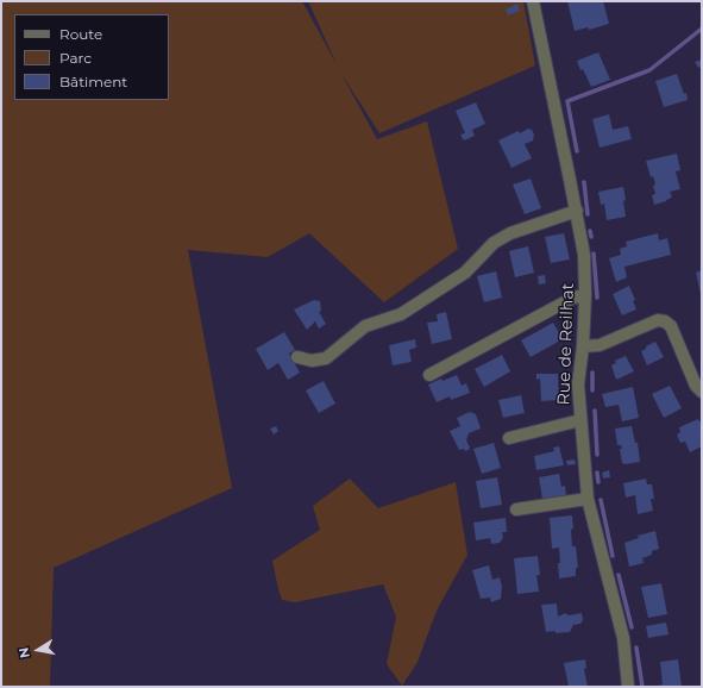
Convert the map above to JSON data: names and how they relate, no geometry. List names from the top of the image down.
{
  "streets": {
    "street": ["Rue de Reilhat"]
  },
  "legend": ["Route", "Parc", "Bâtiment"],
  "north": "left"
}
